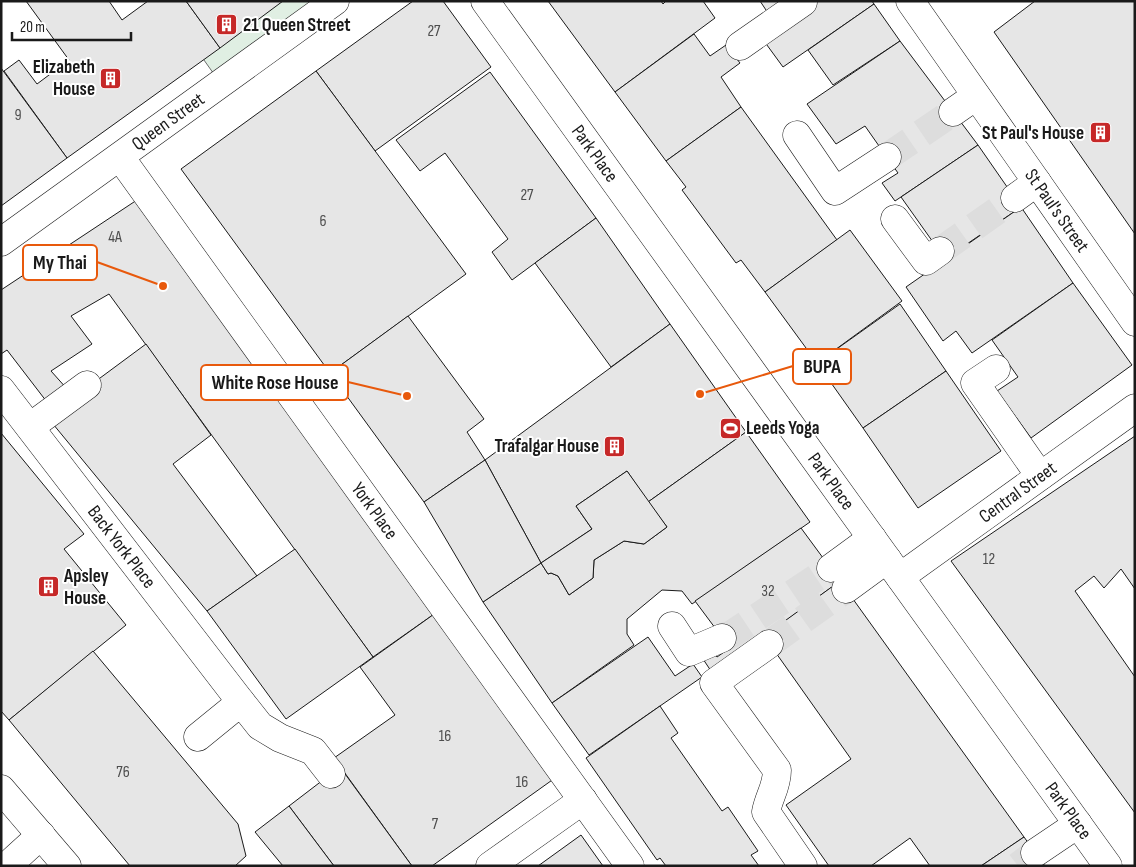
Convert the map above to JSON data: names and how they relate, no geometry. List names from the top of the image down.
{
  "streets": {
    "street": [
      "Queen Street",
      "Park Place",
      "St Paul's Street",
      "Central Street",
      "York Place",
      "Back York Place"
    ]
  },
  "crossings": [
    ["Queen Street", "York Place"],
    ["Park Place", "Central Street"]
  ],
  "places": {
    "building": [
      "21 Queen Street",
      "Elizabeth House",
      "St Paul's House",
      "Trafalgar House",
      "Apsley House"
    ],
    "other": ["My Thai", "BUPA", "White Rose House"],
    "sports": ["Leeds Yoga"]
  },
  "house_numbers": [
    "27",
    "9",
    "27",
    "6",
    "4A",
    "12",
    "32",
    "16",
    "76",
    "16",
    "7"
  ],
  "scale_bar": "20 m"
}
